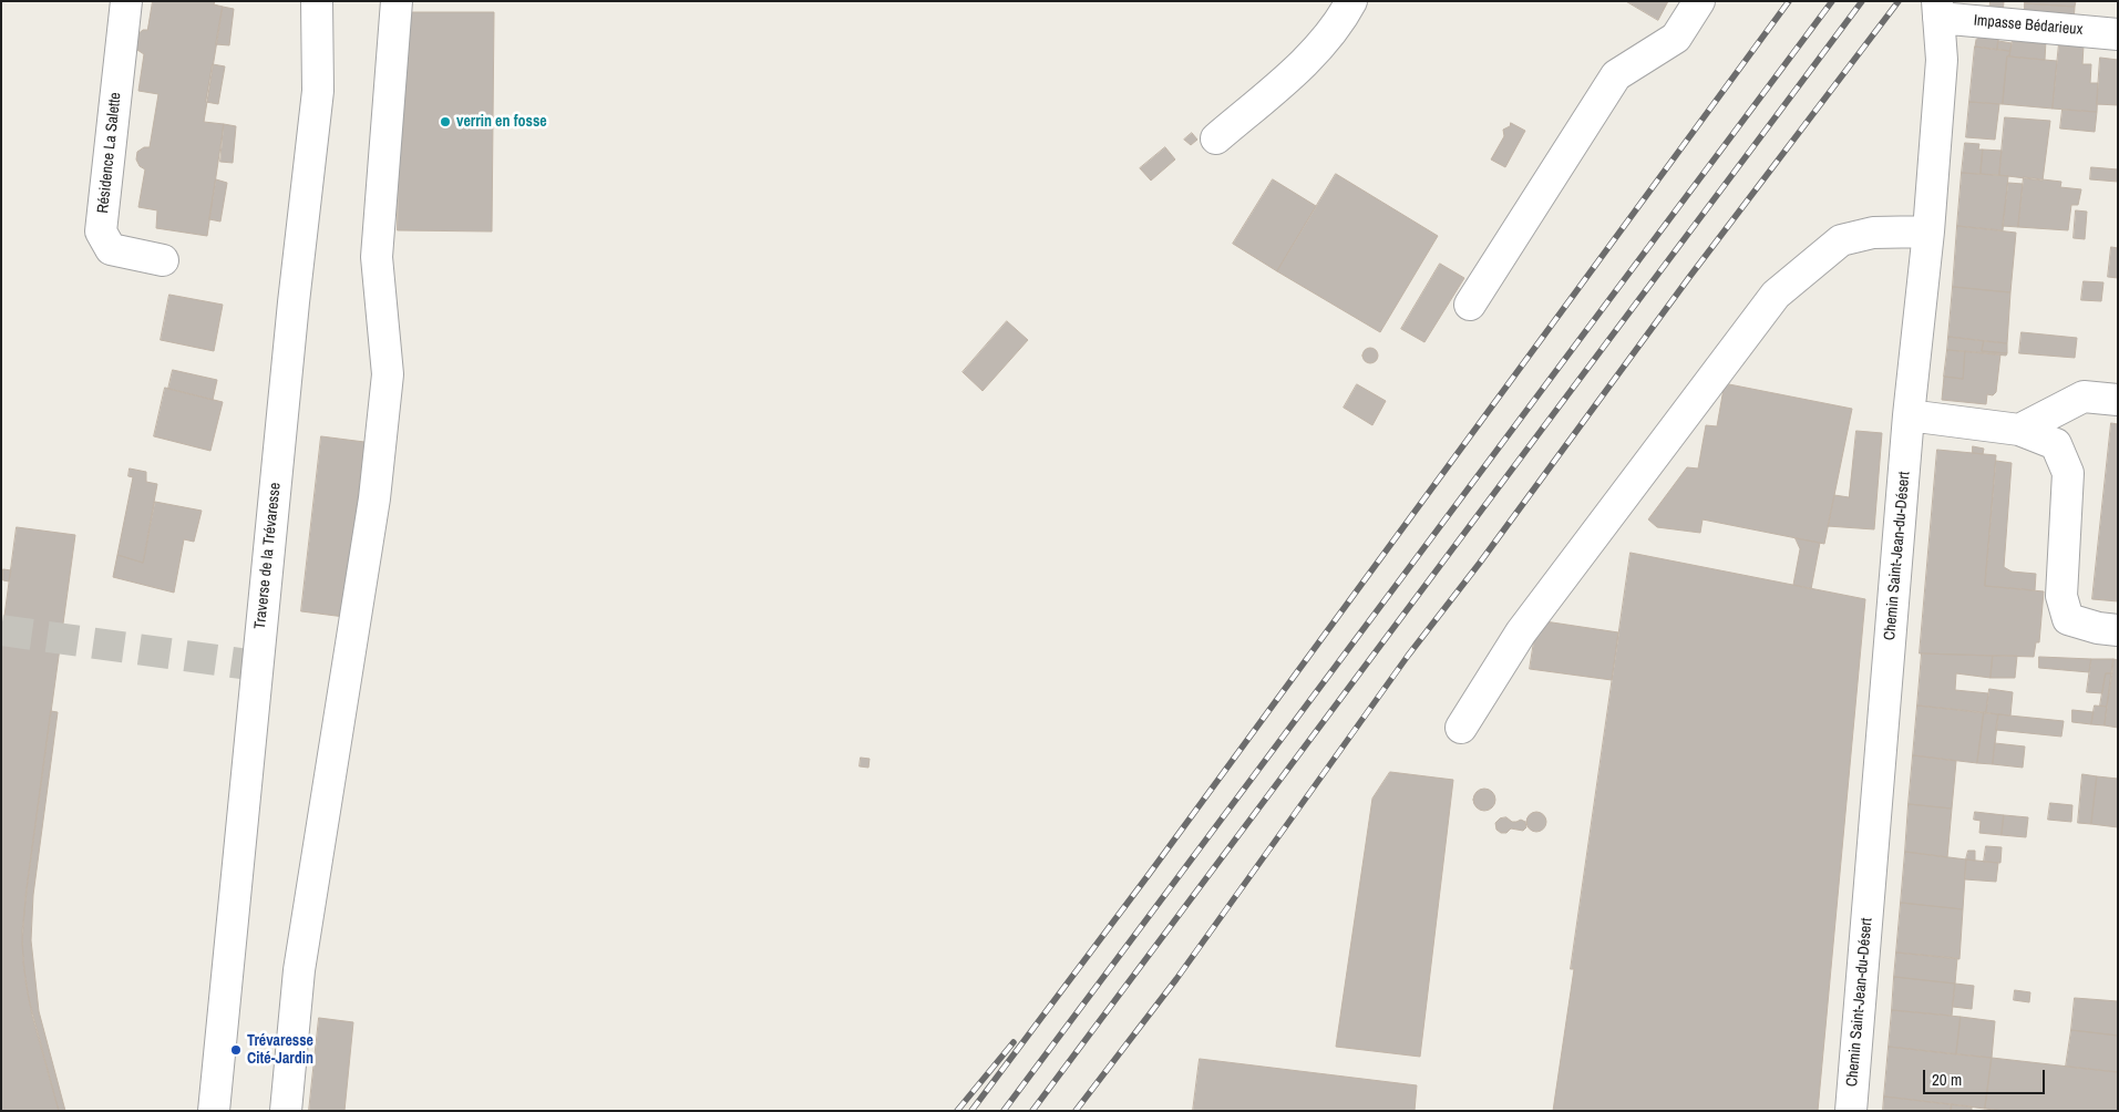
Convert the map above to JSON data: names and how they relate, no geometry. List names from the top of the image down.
{
  "streets": {
    "street": [
      "Impasse Bédarieux",
      "Résidence La Salette",
      "Traverse de la Trévaresse",
      "Chemin Saint-Jean-du-Désert"
    ]
  },
  "crossings": [
    ["Impasse Bédarieux", "Chemin Saint-Jean-du-Désert"]
  ],
  "places": ["verrin en fosse", "Trévaresse Cité-Jardin"],
  "scale_bar": "20 m"
}
